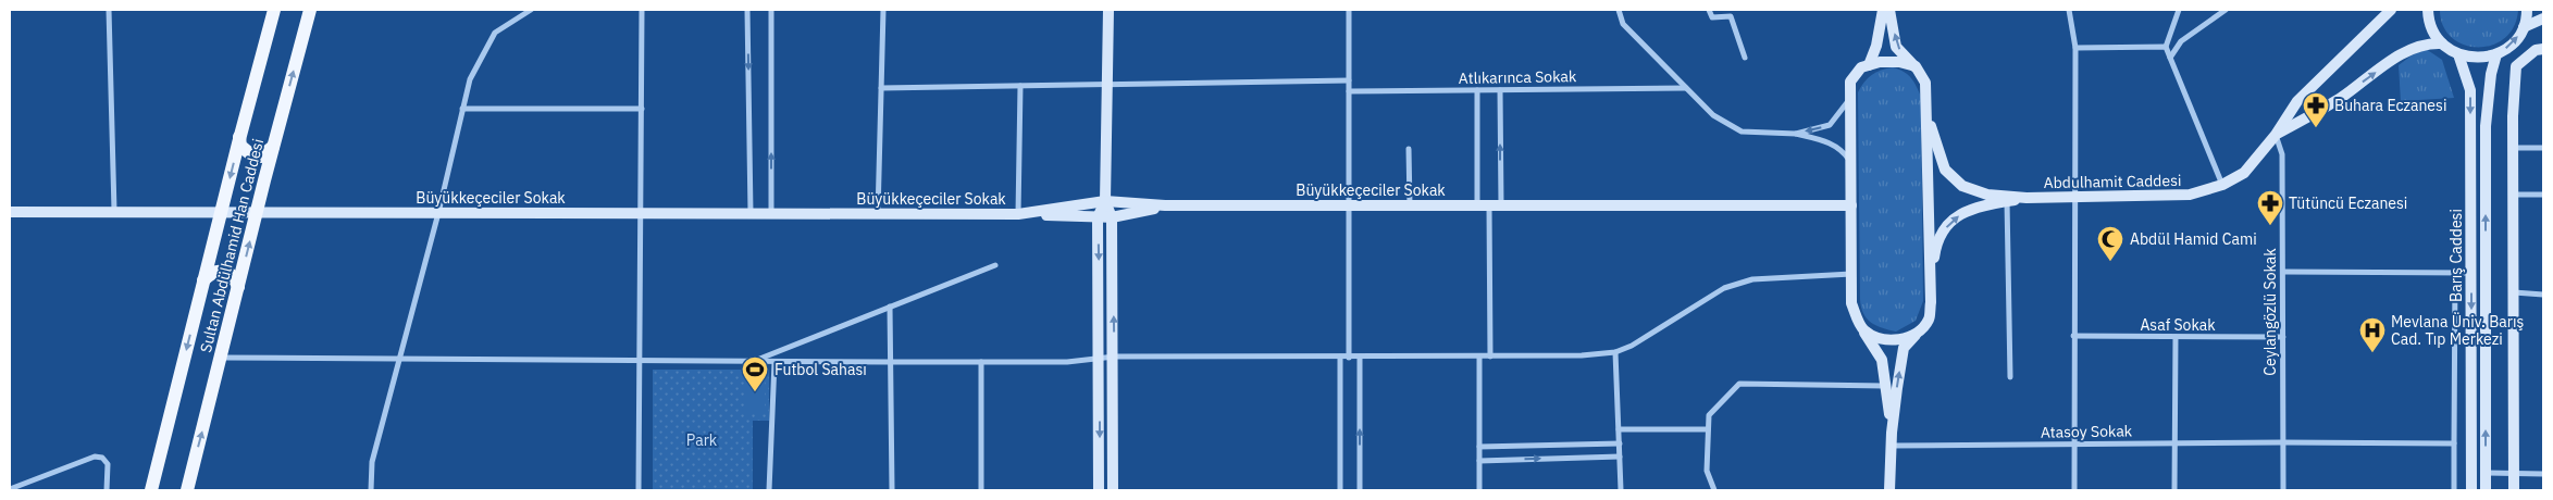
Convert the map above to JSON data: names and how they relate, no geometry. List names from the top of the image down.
{
  "streets": {
    "main road": ["Sultan Abdülhamid Han Caddesi"],
    "street": [
      "Atlıkarınca Sokak",
      "Abdulhamit Caddesi",
      "Büyükkeçeciler Sokak",
      "Barış Caddesi",
      "Ceylangözlü Sokak",
      "Asaf Sokak",
      "Atasoy Sokak"
    ]
  },
  "crossings": [
    ["Abdulhamit Caddesi", "Ceylangözlü Sokak"],
    ["Büyükkeçeciler Sokak", "Sultan Abdülhamid Han Caddesi"],
    ["Ceylangözlü Sokak", "Asaf Sokak"],
    ["Ceylangözlü Sokak", "Atasoy Sokak"]
  ],
  "parks": ["Park"],
  "places": {
    "pharmacy": ["Buhara Eczanesi", "Tütüncü Eczanesi"],
    "mosque": ["Abdül Hamid Cami"],
    "hospital": ["Mevlana Üniv. Barış Cad. Tıp Merkezi"],
    "sports": ["Futbol Sahası"]
  }
}
